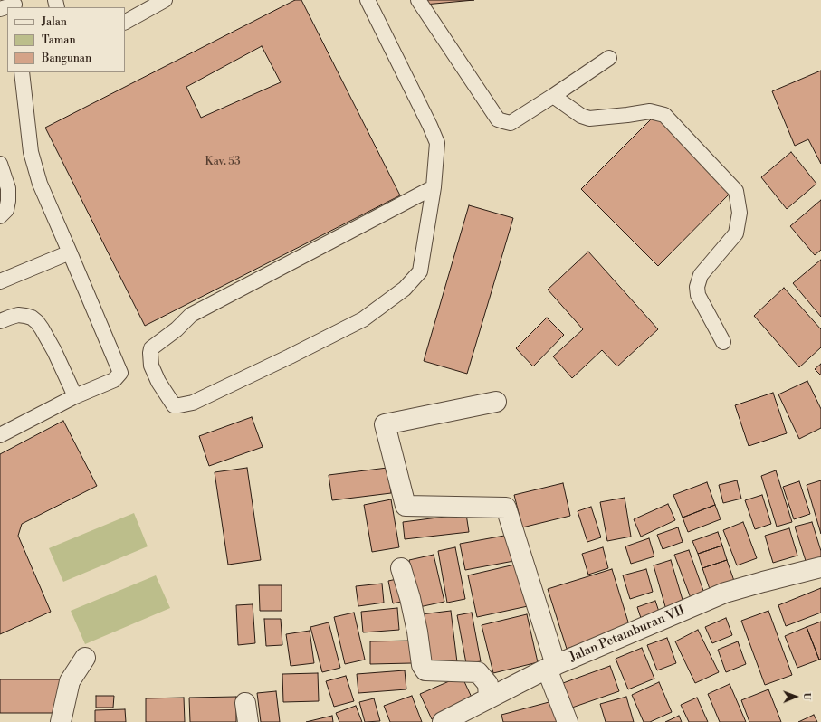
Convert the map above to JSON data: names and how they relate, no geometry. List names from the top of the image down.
{
  "streets": {
    "street": ["Jalan Petamburan VII"]
  },
  "house_numbers": ["Kav. 53"],
  "legend": ["Jalan", "Taman", "Bangunan"],
  "north": "right"
}
